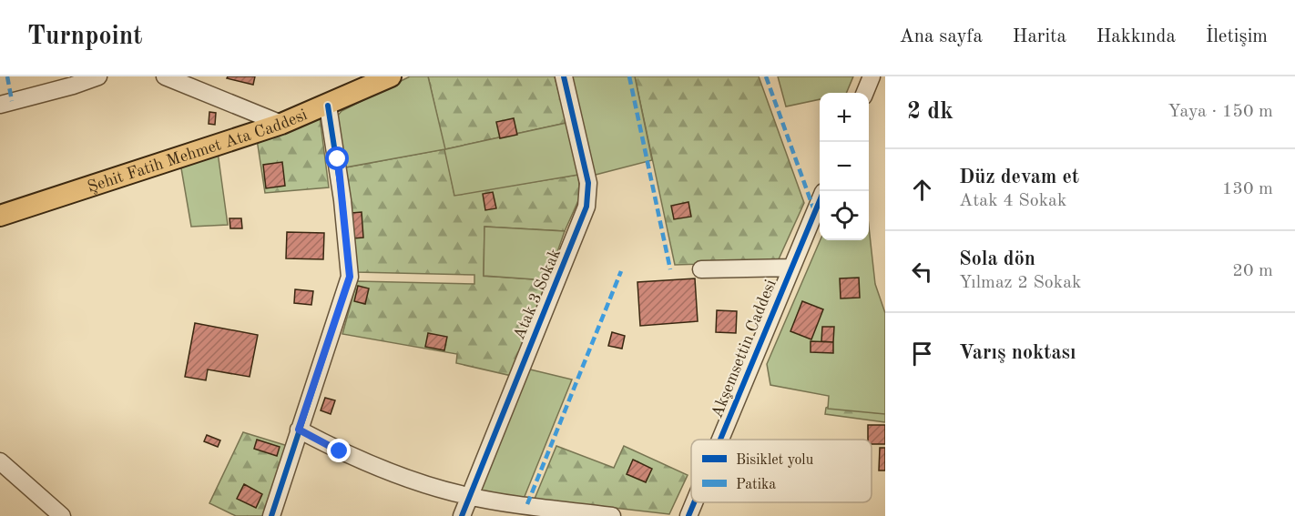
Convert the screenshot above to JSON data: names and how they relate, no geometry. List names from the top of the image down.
{
  "streets": {
    "main road": ["Şehit Fatih Mehmet Ata Caddesi"],
    "street": ["Atak 3 Sokak", "Akşemsettin Caddesi"]
  },
  "legend": ["Bisiklet yolu", "Patika"],
  "page": {
    "header": "Turnpoint",
    "nav": [
      "Ana sayfa",
      "Harita",
      "Hakkında",
      "İletişim"
    ],
    "heading": ["2 dk", "Yaya · 150 m"],
    "map_buttons": ["+", "−"],
    "list": [
      ["Düz devam et", "Atak 4 Sokak", "130 m"],
      ["Sola dön", "Yılmaz 2 Sokak", "20 m"],
      "Varış noktası"
    ]
  }
}
